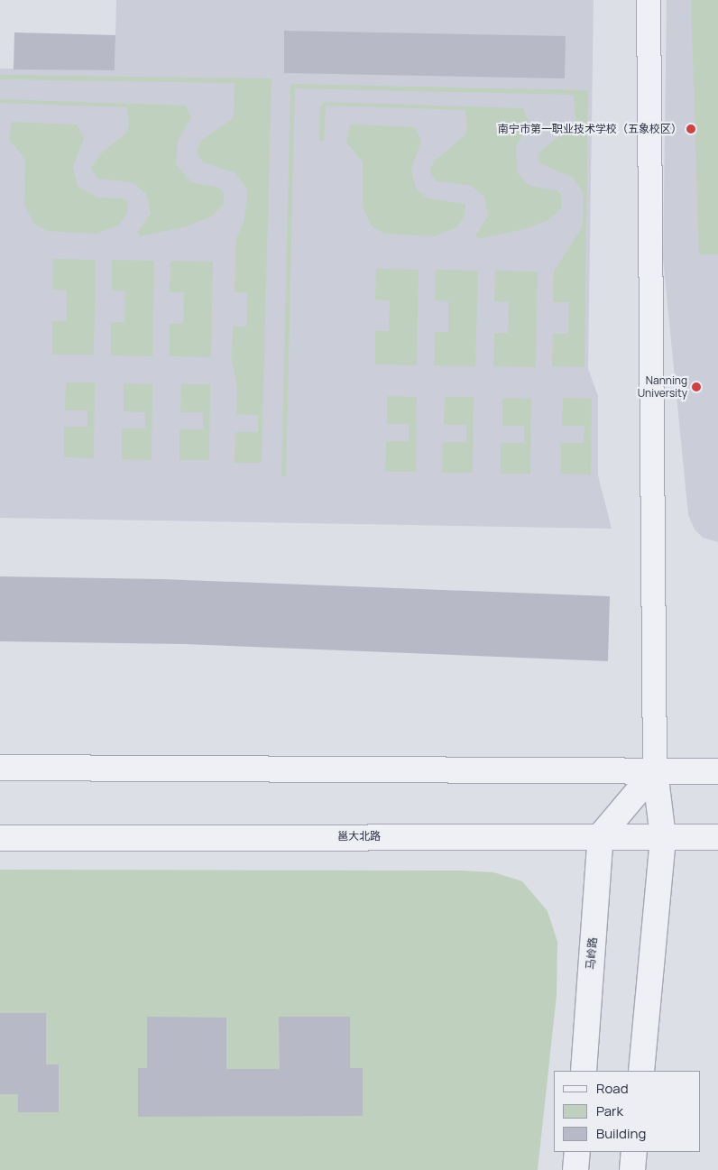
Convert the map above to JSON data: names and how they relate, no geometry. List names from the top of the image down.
{
  "streets": {
    "street": ["邕大北路", "马岭路"]
  },
  "crossings": [
    ["邕大北路", "马岭路"]
  ],
  "places": ["南宁市第一职业技术学校（五象校区）", "Nanning University"],
  "legend": ["Road", "Park", "Building"]
}
